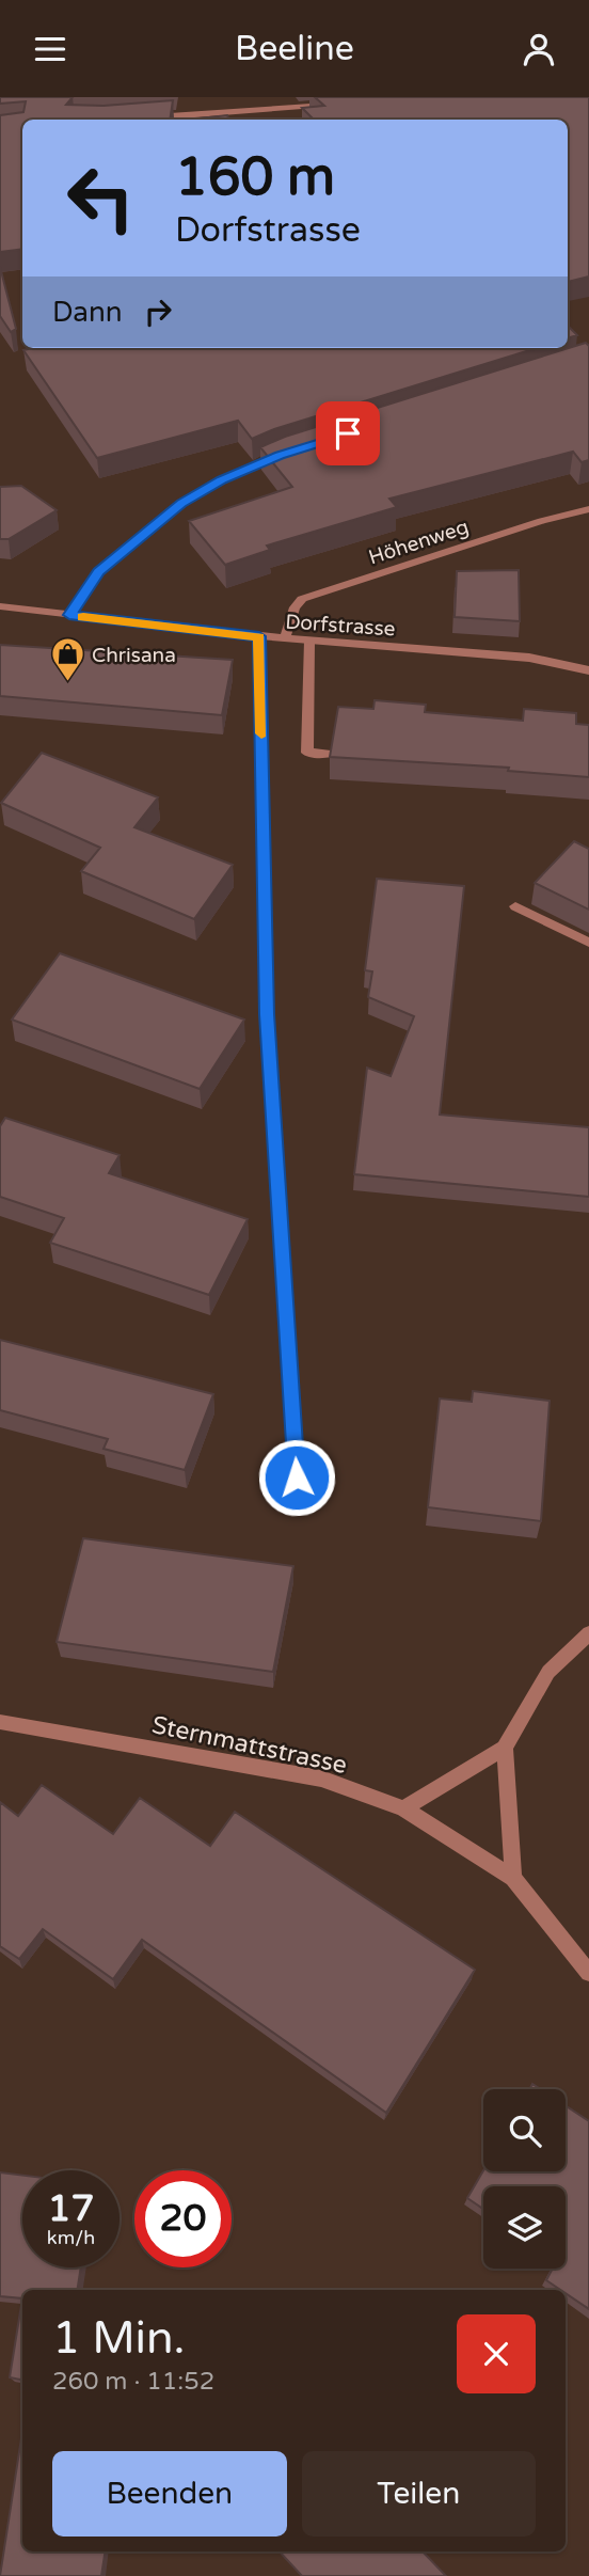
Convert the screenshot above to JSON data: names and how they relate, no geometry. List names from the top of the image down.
{
  "streets": {
    "street": ["Höhenweg", "Dorfstrasse", "Sternmattstrasse"]
  },
  "crossings": [
    ["Höhenweg", "Dorfstrasse"]
  ],
  "places": {
    "shop": ["Chrisana"]
  },
  "page": {
    "header": "Beeline",
    "turn": ["160 m", "Dorfstrasse"],
    "then": "Dann",
    "speed": "17 km/h",
    "limit": "20",
    "heading": ["1 Min.", "260 m · 11:52"],
    "buttons": ["Beenden", "Teilen"]
  }
}
